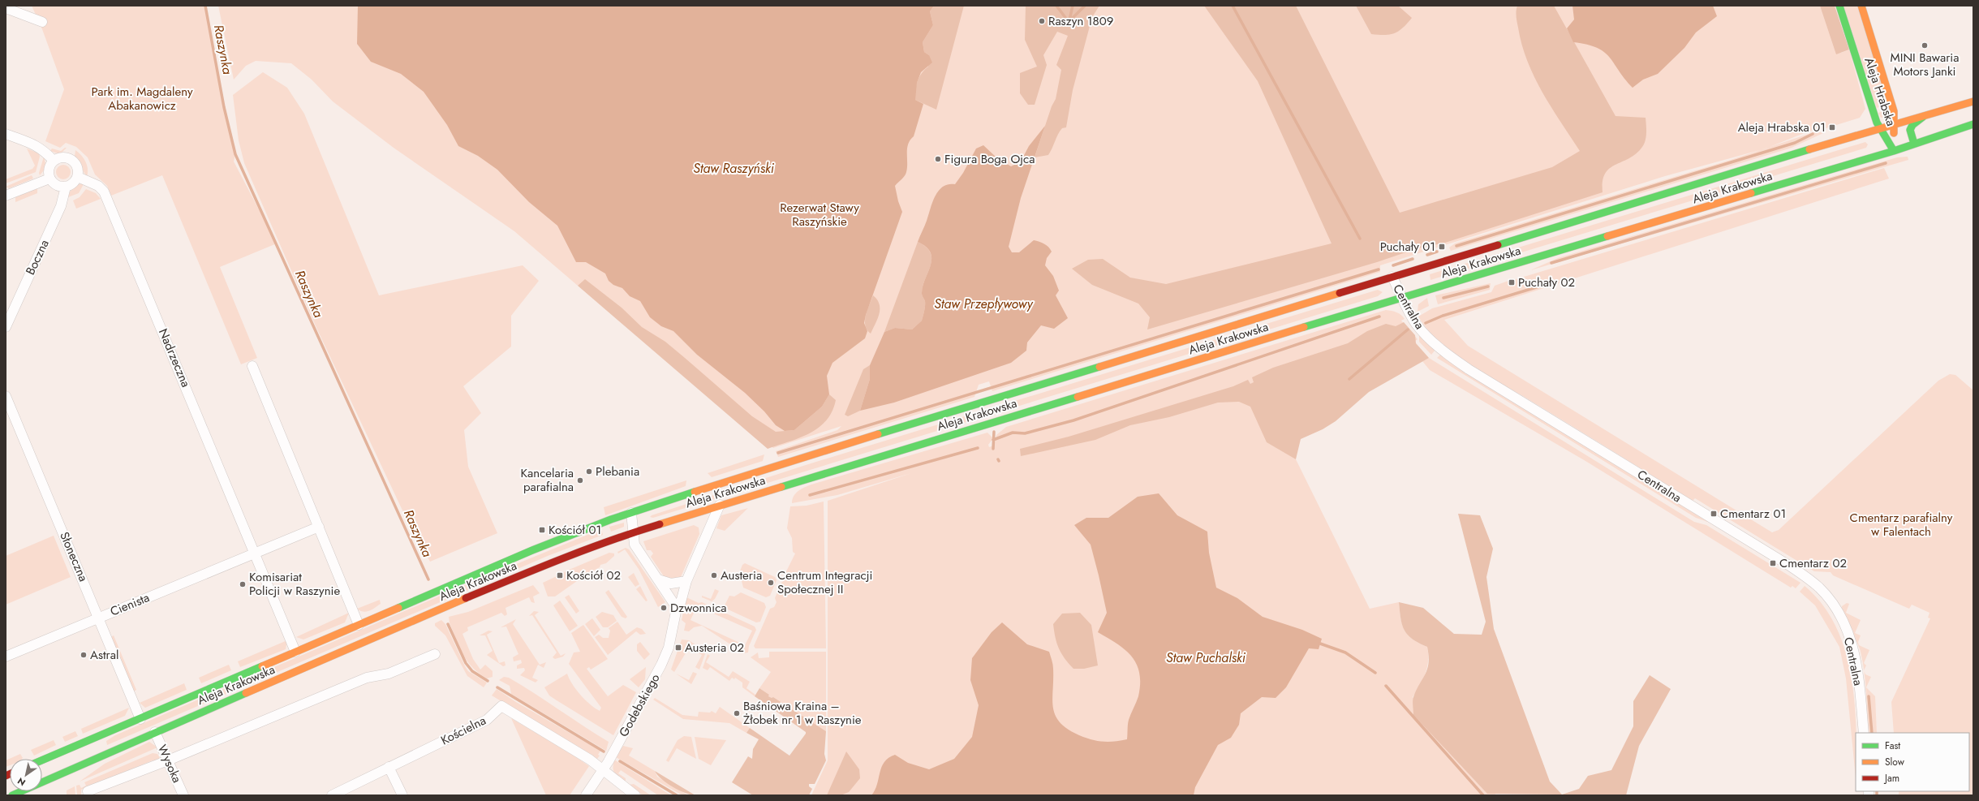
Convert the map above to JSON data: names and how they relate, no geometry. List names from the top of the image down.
{
  "streets": {
    "main road": ["Aleja Hrabska", "Aleja Krakowska"],
    "street": [
      "Boczna",
      "Centralna",
      "Nadrzeczna",
      "Słoneczna",
      "Cienista",
      "Godebskiego",
      "Kościelna",
      "Wysoka"
    ]
  },
  "crossings": [
    ["Aleja Hrabska", "Aleja Krakowska"],
    ["Aleja Krakowska", "Centralna"],
    ["Aleja Krakowska", "Nadrzeczna"],
    ["Aleja Krakowska", "Słoneczna"],
    ["Aleja Krakowska", "Godebskiego"],
    ["Aleja Krakowska", "Wysoka"],
    ["Boczna", "Nadrzeczna"],
    ["Nadrzeczna", "Cienista"],
    ["Słoneczna", "Cienista"],
    ["Godebskiego", "Kościelna"]
  ],
  "water": [
    "Raszynka",
    "Staw Raszyński",
    "Staw Przepływowy",
    "Staw Puchalski"
  ],
  "parks": ["Park im. Magdaleny Abakanowicz", "Rezerwat Stawy Raszyńskie", "Cmentarz parafialny w Falentach"],
  "places": {
    "other": [
      "Raszyn 1809",
      "MINI Bawaria Motors Janki",
      "Figura Boga Ojca",
      "Plebania",
      "Kancelaria parafialna",
      "Austeria",
      "Centrum Integracji Społecznej II",
      "Komisariat Policji w Raszynie",
      "Dzwonnica",
      "Astral",
      "Baśniowa Kraina – Żłobek nr 1 w Raszynie"
    ],
    "transit": [
      "Aleja Hrabska 01",
      "Puchały 01",
      "Puchały 02",
      "Cmentarz 01",
      "Kościół 01",
      "Cmentarz 02",
      "Kościół 02",
      "Austeria 02"
    ]
  },
  "legend": ["Fast", "Slow", "Jam"],
  "north": "bottom left"
}
